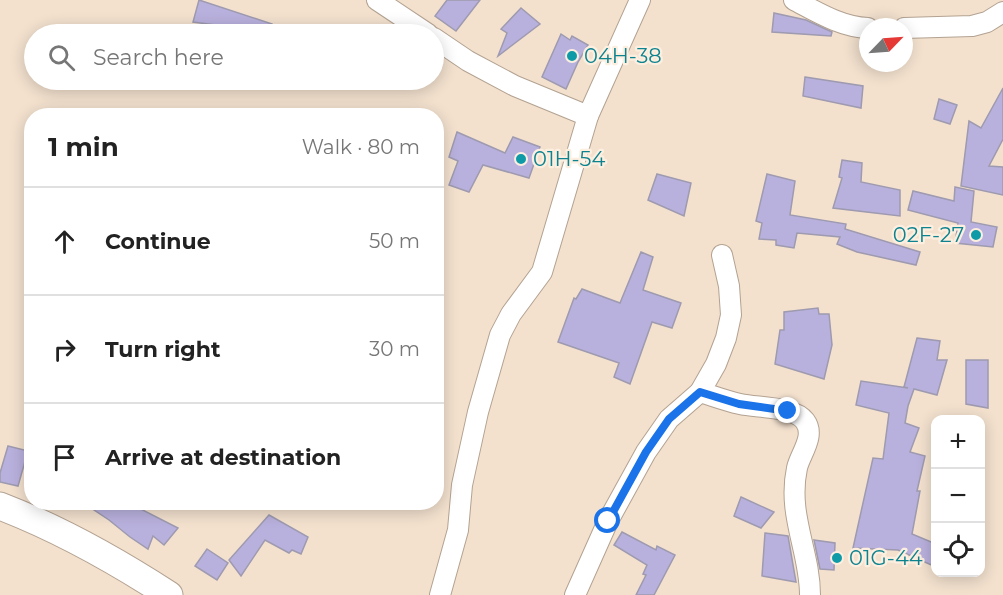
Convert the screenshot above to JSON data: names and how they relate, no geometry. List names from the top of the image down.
{
  "places": [
    "04H-38",
    "01H-54",
    "02F-27",
    "01G-44"
  ],
  "north": "top right",
  "page": {
    "search": "Search here",
    "heading": ["1 min", "Walk · 80 m"],
    "list": [
      ["Continue", "50 m"],
      ["Turn right", "30 m"],
      "Arrive at destination"
    ],
    "map_buttons": ["+", "−"]
  }
}
